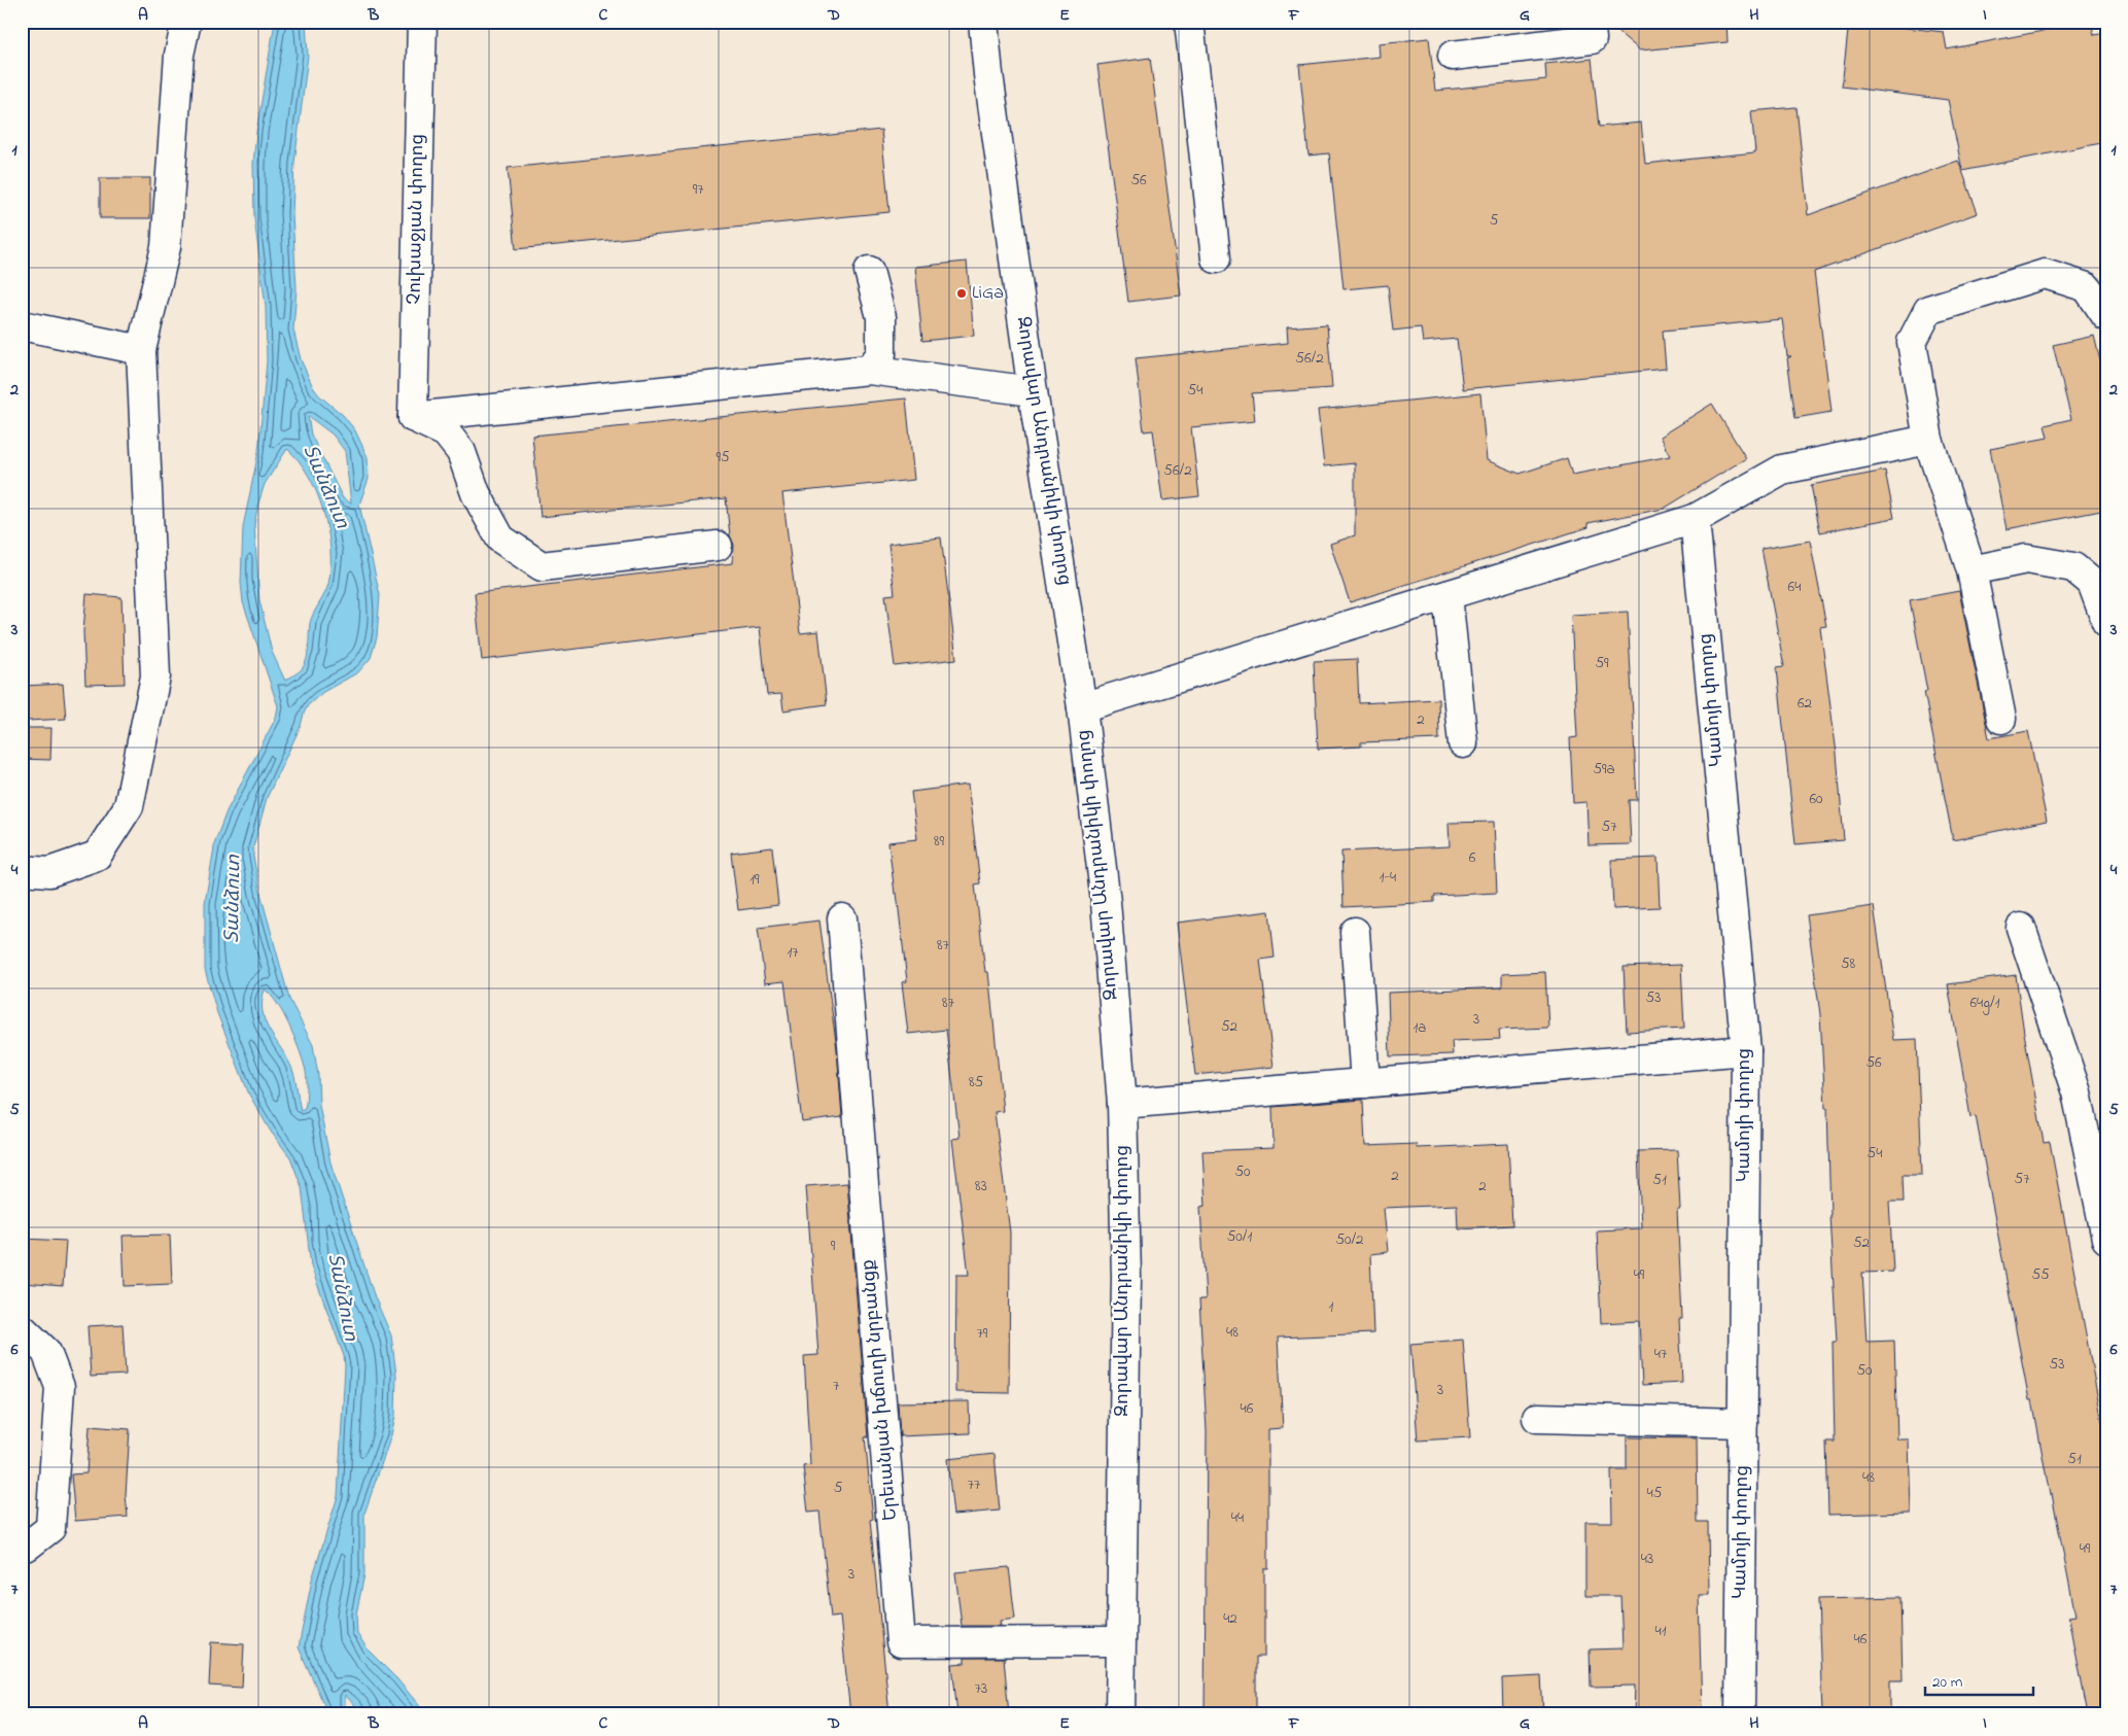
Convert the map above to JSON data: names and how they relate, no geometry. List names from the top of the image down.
{
  "streets": {
    "main road": [
      "Չուխաջյան փողոց",
      "Զորավար Անդրանիկի փողոց",
      "Կամոյի փողոց",
      "Երեւանյան խճուղի նրբանցք"
    ]
  },
  "crossings": [
    ["Զորավար Անդրանիկի փողոց", "Երեւանյան խճուղի նրբանցք"]
  ],
  "water": ["Տանձուտ"],
  "places": ["LiGa"],
  "house_numbers": [
    "56",
    "97",
    "5",
    "56/2",
    "54",
    "95",
    "56/2",
    "64",
    "59",
    "62",
    "2",
    "59a",
    "60",
    "57",
    "89",
    "6",
    "1-4",
    "19",
    "87",
    "17",
    "58",
    "53",
    "87",
    "64g/1",
    "3",
    "52",
    "1a",
    "56",
    "85",
    "54",
    "50",
    "2",
    "57",
    "51",
    "83",
    "2",
    "50/1",
    "50/2",
    "52",
    "9",
    "49",
    "55",
    "1",
    "48",
    "79",
    "47",
    "53",
    "50",
    "7",
    "3",
    "46",
    "51",
    "48",
    "77",
    "5",
    "45",
    "44",
    "49",
    "43",
    "3",
    "42",
    "41",
    "46",
    "73"
  ],
  "scale_bar": "20 m",
  "grid": {
    "columns": [
      "A",
      "B",
      "C",
      "D",
      "E",
      "F",
      "G",
      "H",
      "I"
    ],
    "rows": [
      "1",
      "2",
      "3",
      "4",
      "5",
      "6",
      "7"
    ]
  }
}
